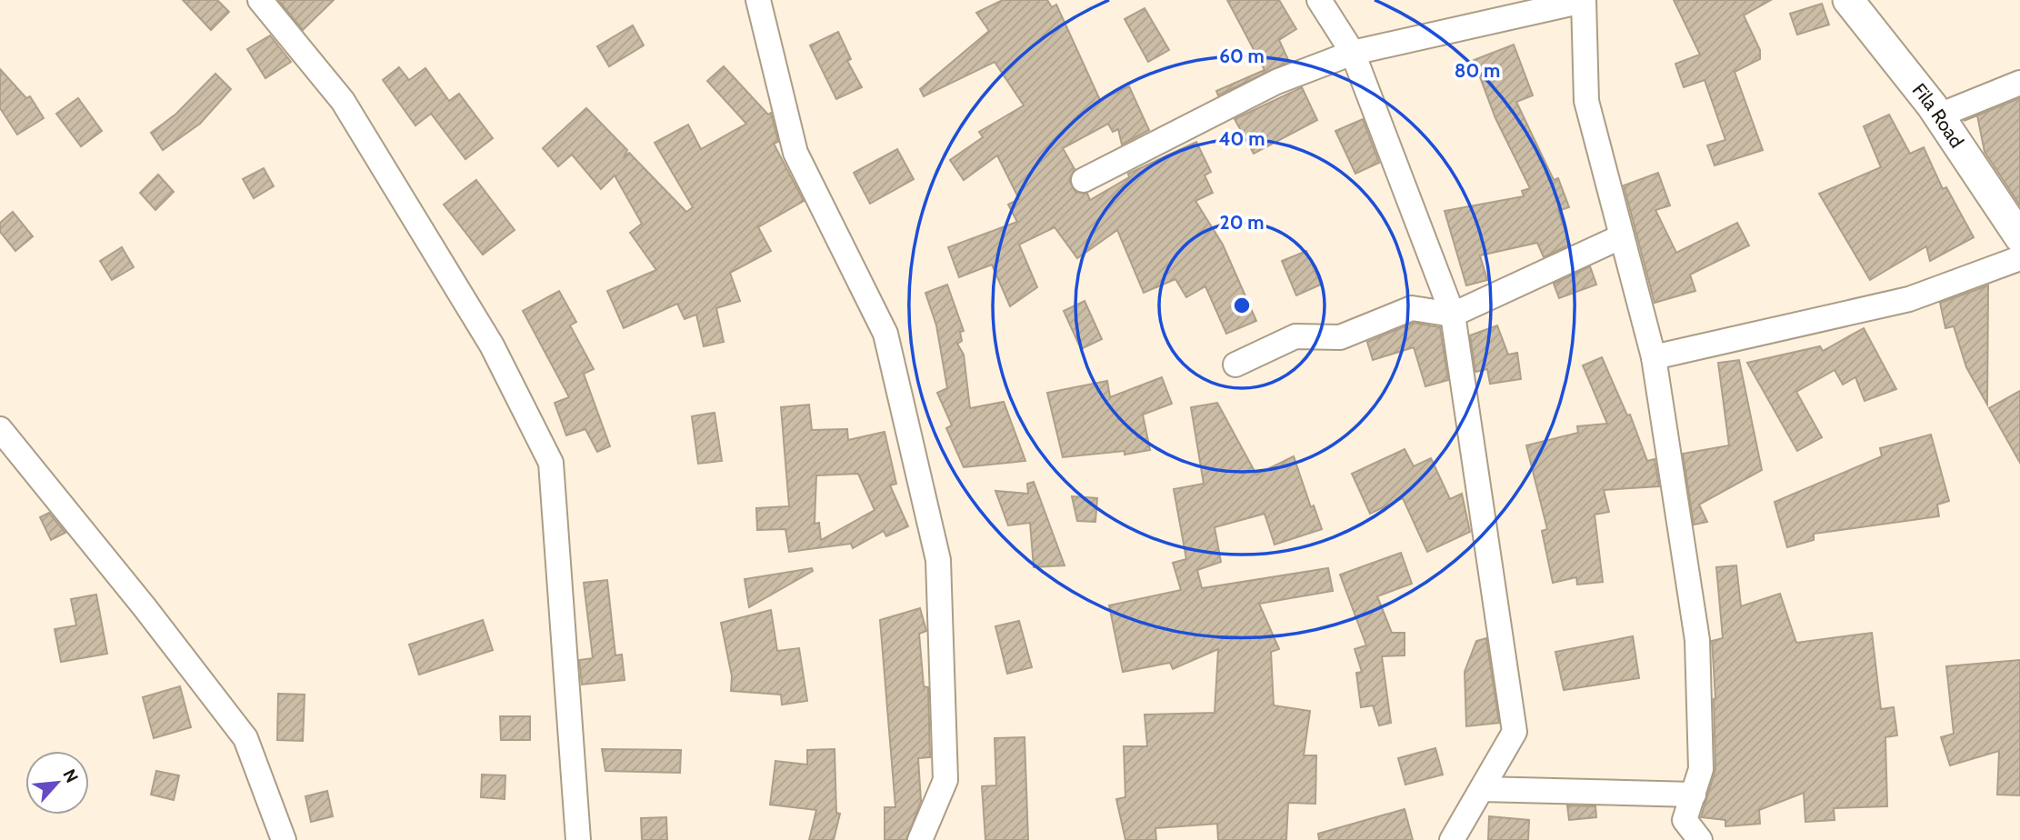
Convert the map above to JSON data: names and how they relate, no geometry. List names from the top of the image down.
{
  "streets": {
    "street": ["Fila Road"]
  },
  "north": "top right",
  "rings": [
    "60 m",
    "80 m",
    "40 m",
    "20 m"
  ]
}
